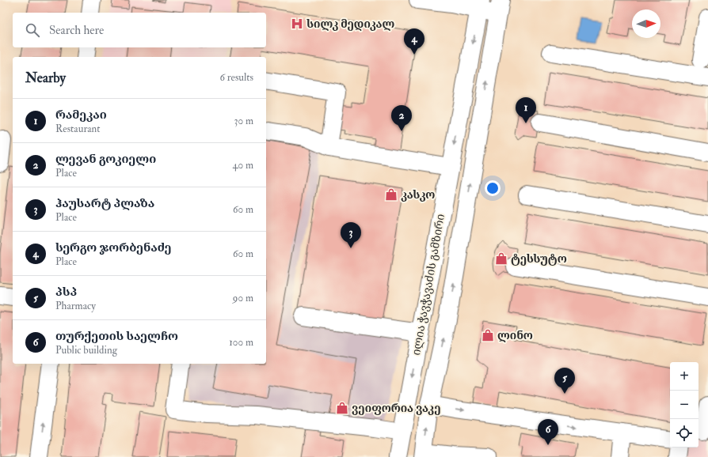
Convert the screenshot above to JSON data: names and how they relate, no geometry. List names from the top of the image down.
{
  "streets": {
    "main road": ["ილია ჭავჭავაძის გამზირი"]
  },
  "places": {
    "hospital": ["სილკ მედიკალ"],
    "shop": [
      "კასკო",
      "ტესსუტო",
      "ლინო",
      "ვეიფორია ვაკე"
    ]
  },
  "north": "right",
  "page": {
    "search": "Search here",
    "pins": [
      "4",
      "1",
      "2",
      "3",
      "5",
      "6"
    ],
    "heading": ["Nearby", "6 results"],
    "list": [
      {
        "mark": "1",
        "name": "რამეკაი",
        "note": "Restaurant",
        "value": "30 m"
      },
      {
        "mark": "2",
        "name": "ლევან გოკიელი",
        "note": "Place",
        "value": "40 m"
      },
      {
        "mark": "3",
        "name": "ჰაუსარტ პლაზა",
        "note": "Place",
        "value": "60 m"
      },
      {
        "mark": "4",
        "name": "სერგო ჯორბენაძე",
        "note": "Place",
        "value": "60 m"
      },
      {
        "mark": "5",
        "name": "პსპ",
        "note": "Pharmacy",
        "value": "90 m"
      },
      {
        "mark": "6",
        "name": "თურქეთის საელჩო",
        "note": "Public building",
        "value": "100 m"
      }
    ],
    "map_buttons": ["+", "−"]
  }
}
